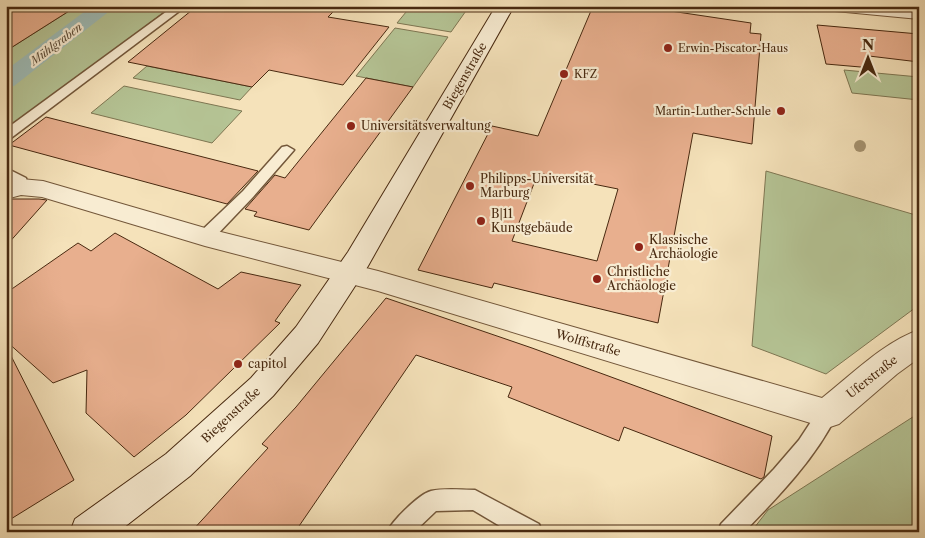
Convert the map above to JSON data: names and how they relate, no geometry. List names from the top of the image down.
{
  "streets": {
    "street": ["Biegenstraße", "Wolffstraße", "Uferstraße"]
  },
  "crossings": [
    ["Biegenstraße", "Wolffstraße"],
    ["Wolffstraße", "Uferstraße"]
  ],
  "water": ["Mühlgraben"],
  "places": [
    "Erwin-Piscator-Haus",
    "KFZ",
    "Martin-Luther-Schule",
    "Universitätsverwaltung",
    "Philipps-Universität Marburg",
    "B|11 Kunstgebäude",
    "Klassische Archäologie",
    "Christliche Archäologie",
    "capitol"
  ],
  "north": "top"
}
